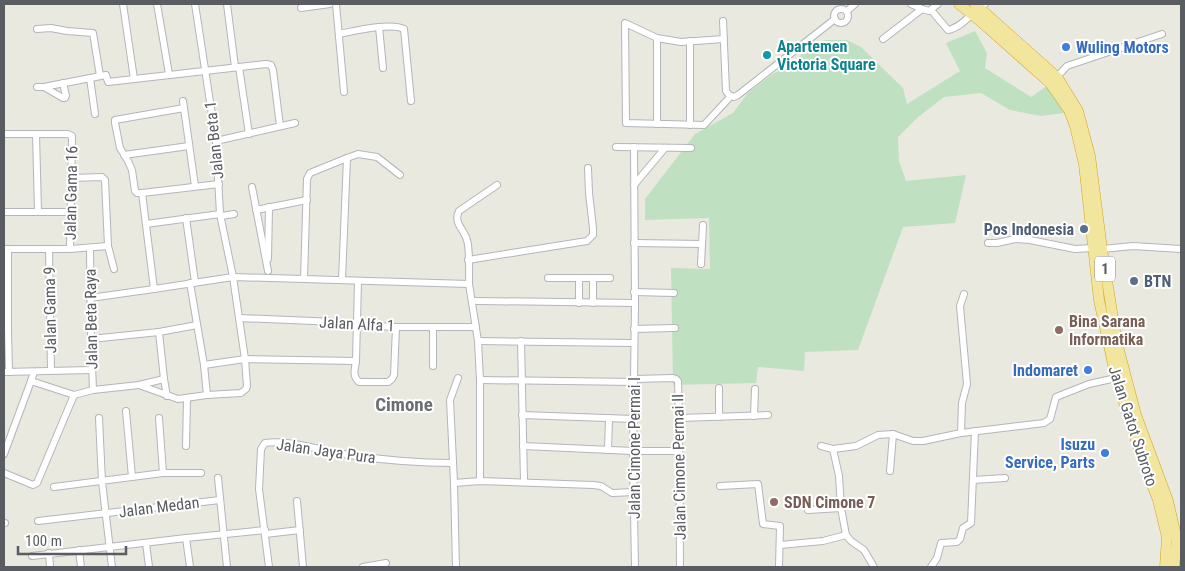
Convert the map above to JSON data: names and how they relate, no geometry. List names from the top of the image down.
{
  "streets": {
    "highway": ["1", "Jalan Gatot Subroto"],
    "street": [
      "Jalan Beta 1",
      "Jalan Gama 16",
      "Jalan Gama 9",
      "Jalan Beta Raya",
      "Jalan Alfa 1",
      "Jalan Cimone Permai I",
      "Jalan Jaya Pura",
      "Jalan Cimone Permai II",
      "Jalan Medan"
    ]
  },
  "crossings": [
    ["Jalan Beta 1", "Jalan Alfa 1"],
    ["Jalan Cimone Permai I", "Jalan Cimone Permai II"]
  ],
  "districts": ["Cimone"],
  "places": [
    "Wuling Motors",
    "Apartemen Victoria Square",
    "Pos Indonesia",
    "BTN",
    "Bina Sarana Informatika",
    "Indomaret",
    "Isuzu Service, Parts",
    "SDN Cimone 7"
  ],
  "scale_bar": "100 m"
}
